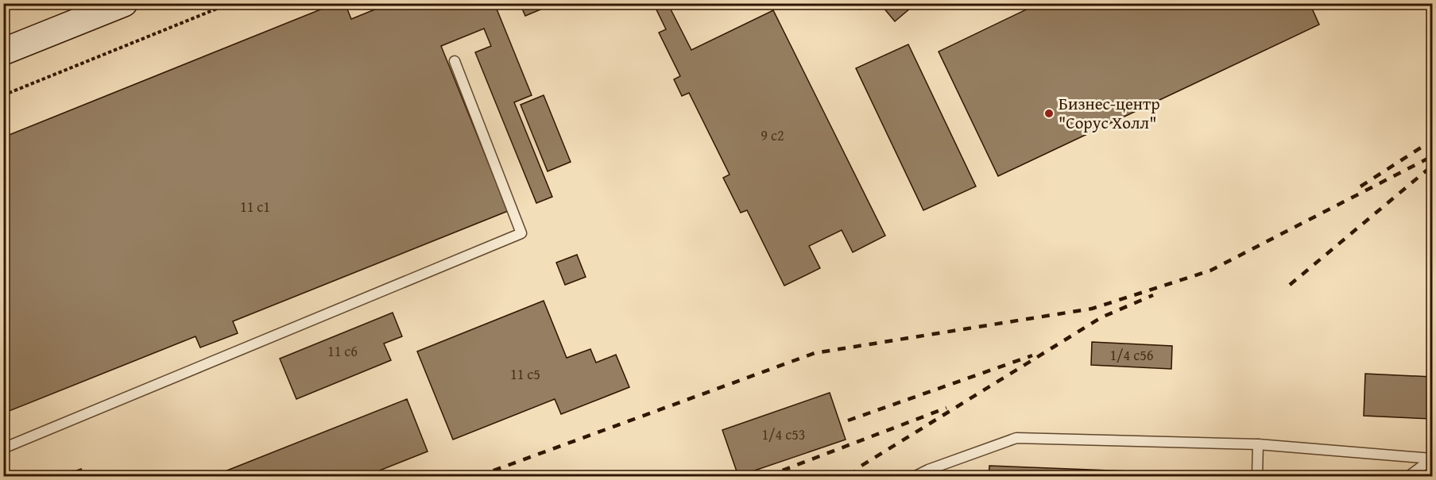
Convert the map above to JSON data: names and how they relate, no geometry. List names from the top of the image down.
{
  "places": ["Бизнес-центр \"Сорус Холл\""],
  "house_numbers": [
    "9 с2",
    "11 с1",
    "11 с6",
    "1/4 с56",
    "11 с5",
    "1/4 с53"
  ]
}
